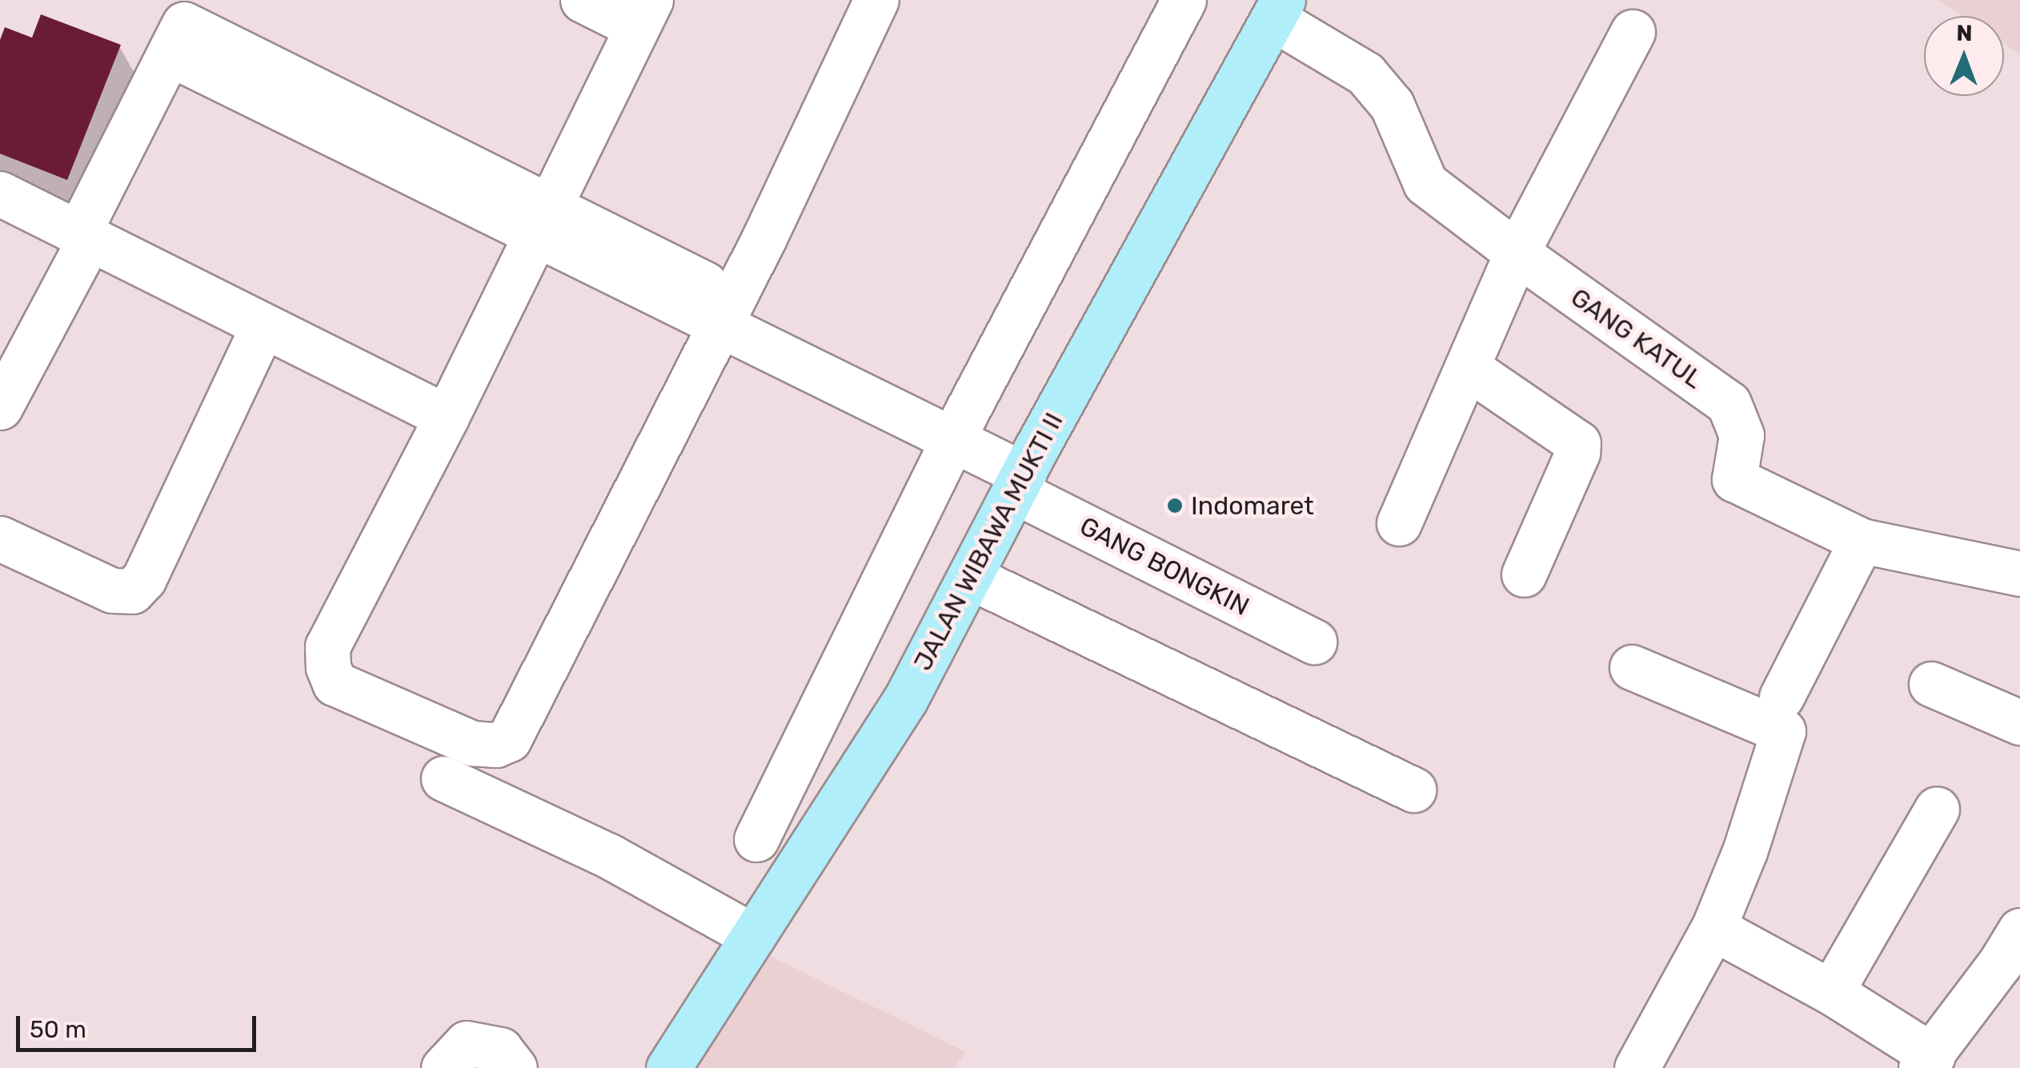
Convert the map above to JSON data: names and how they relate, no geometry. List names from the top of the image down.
{
  "streets": {
    "main road": ["JALAN WIBAWA MUKTI II"],
    "street": ["GANG KATUL", "GANG BONGKIN"]
  },
  "crossings": [
    ["GANG KATUL", "JALAN WIBAWA MUKTI II"],
    ["JALAN WIBAWA MUKTI II", "GANG BONGKIN"]
  ],
  "places": ["Indomaret"],
  "scale_bar": "50 m",
  "north": "top"
}
